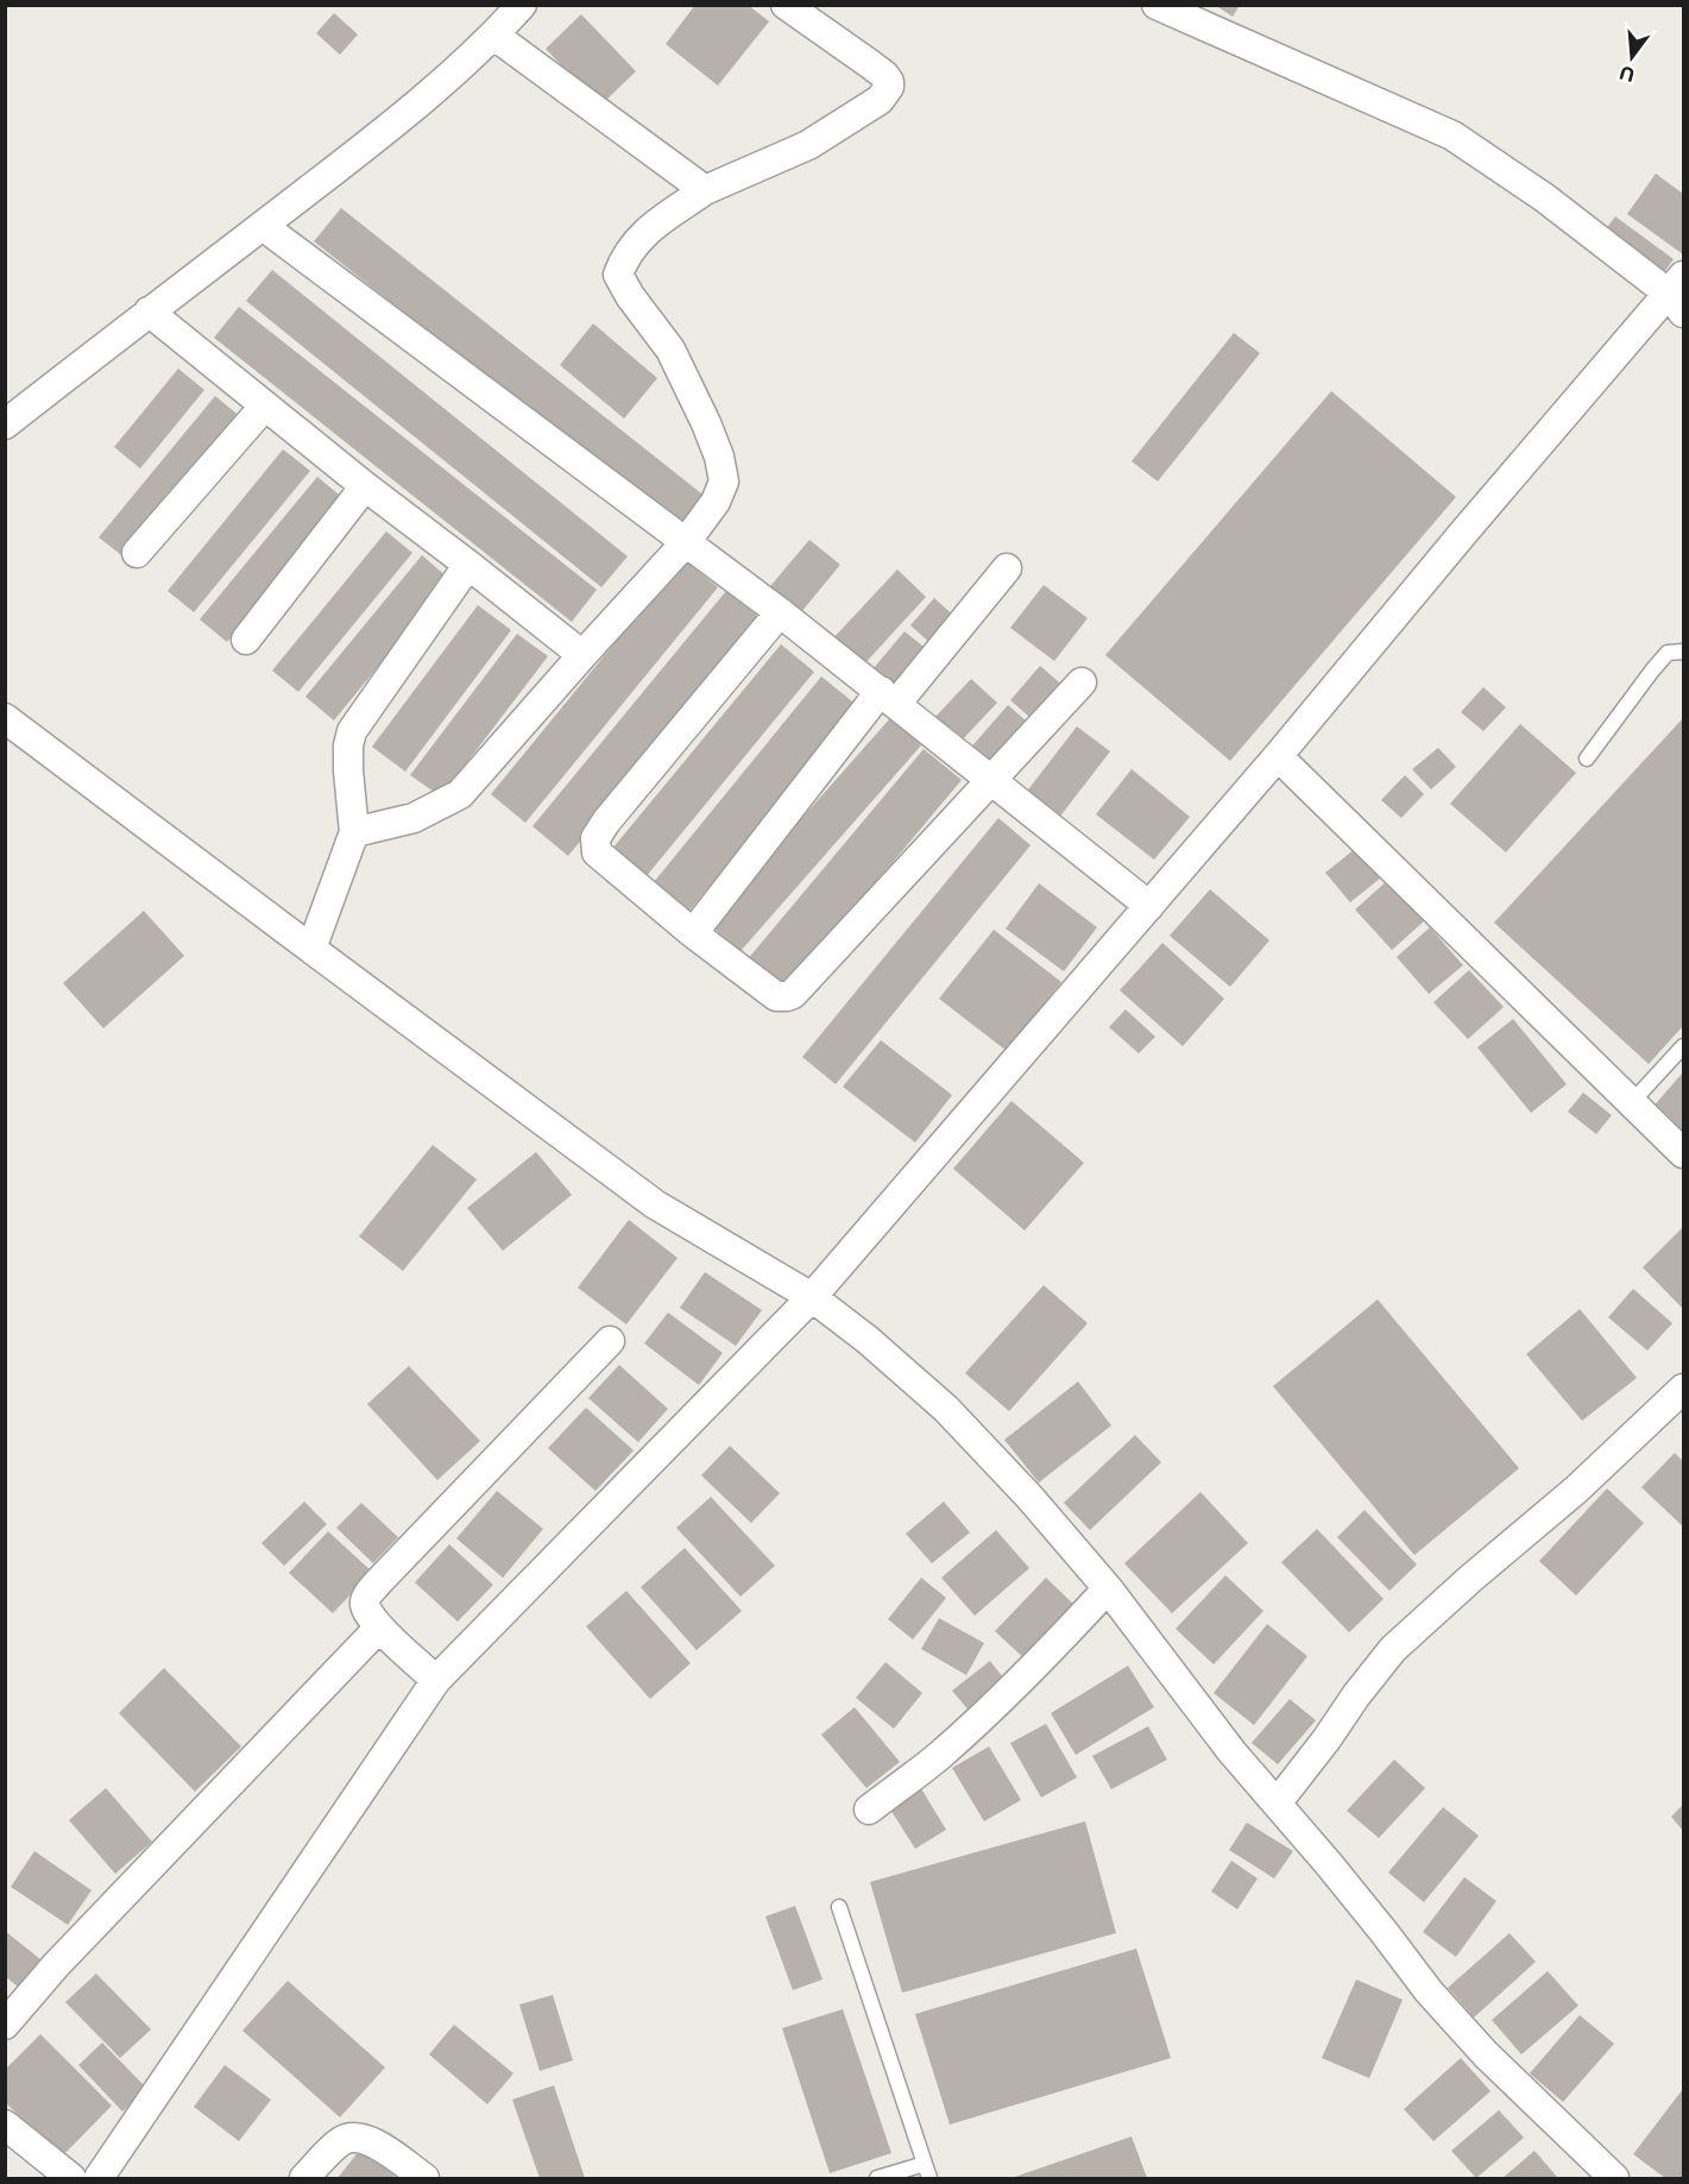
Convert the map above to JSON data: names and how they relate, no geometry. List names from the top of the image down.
{
  "north": "bottom"
}
